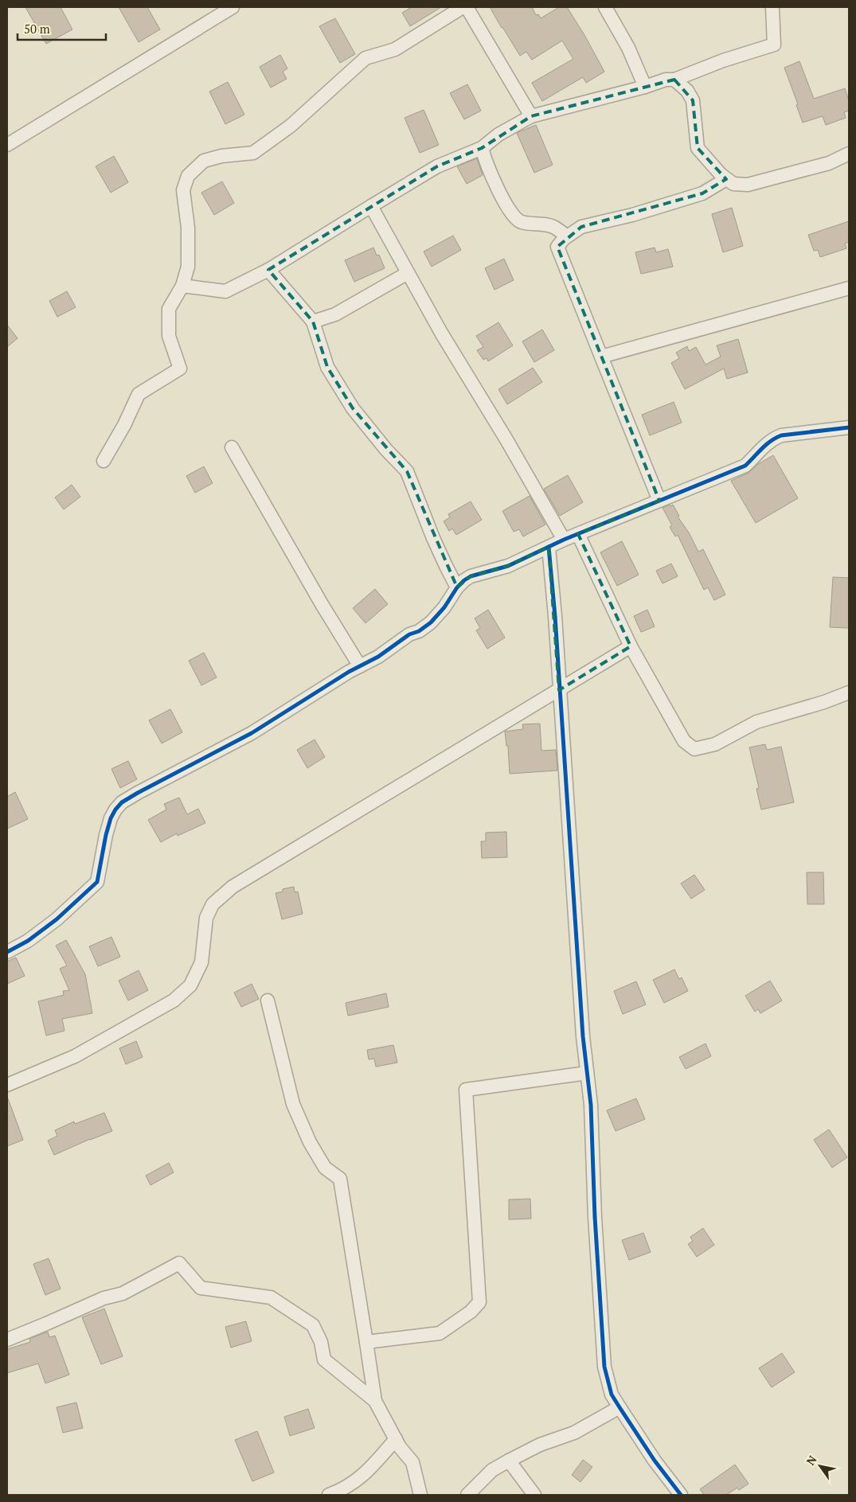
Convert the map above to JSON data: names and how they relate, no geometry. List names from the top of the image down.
{
  "scale_bar": "50 m",
  "north": "top left"
}
